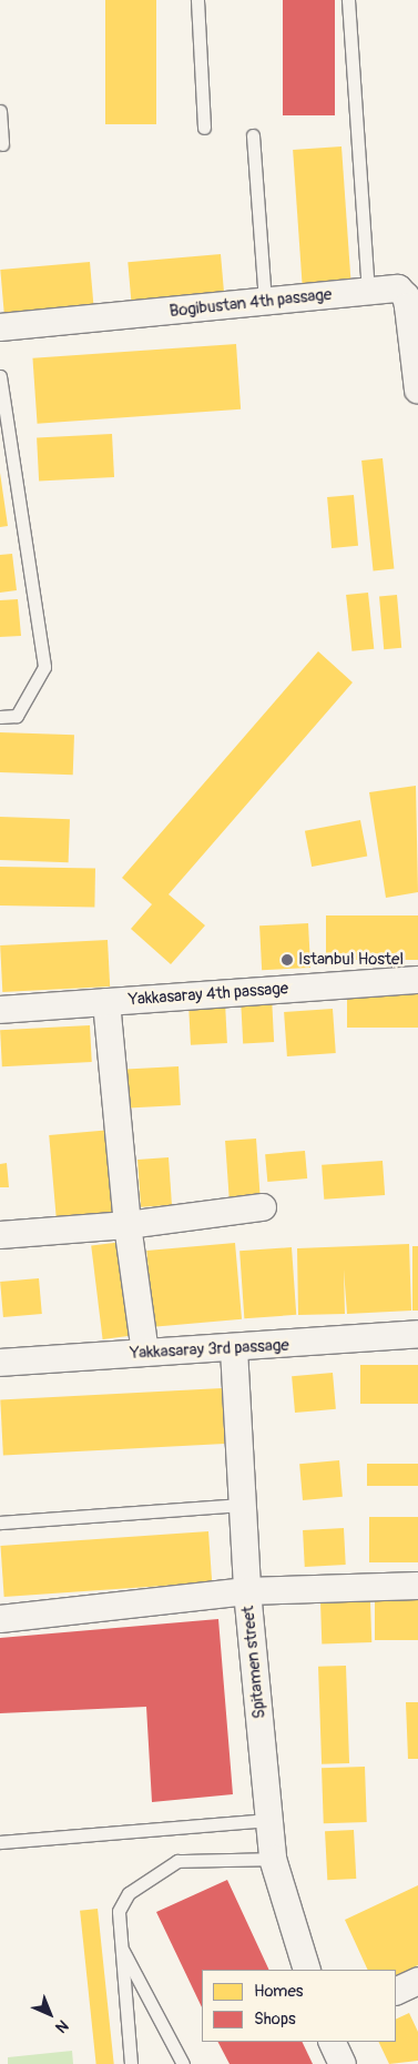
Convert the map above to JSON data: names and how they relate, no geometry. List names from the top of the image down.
{
  "streets": {
    "street": [
      "Bogibustan 4th passage",
      "Yakkasaray 4th passage",
      "Yakkasaray 3rd passage",
      "Spitamen street"
    ]
  },
  "crossings": [
    ["Yakkasaray 3rd passage", "Spitamen street"]
  ],
  "places": ["Istanbul Hostel"],
  "legend": ["Homes", "Shops"],
  "north": "bottom right"
}
